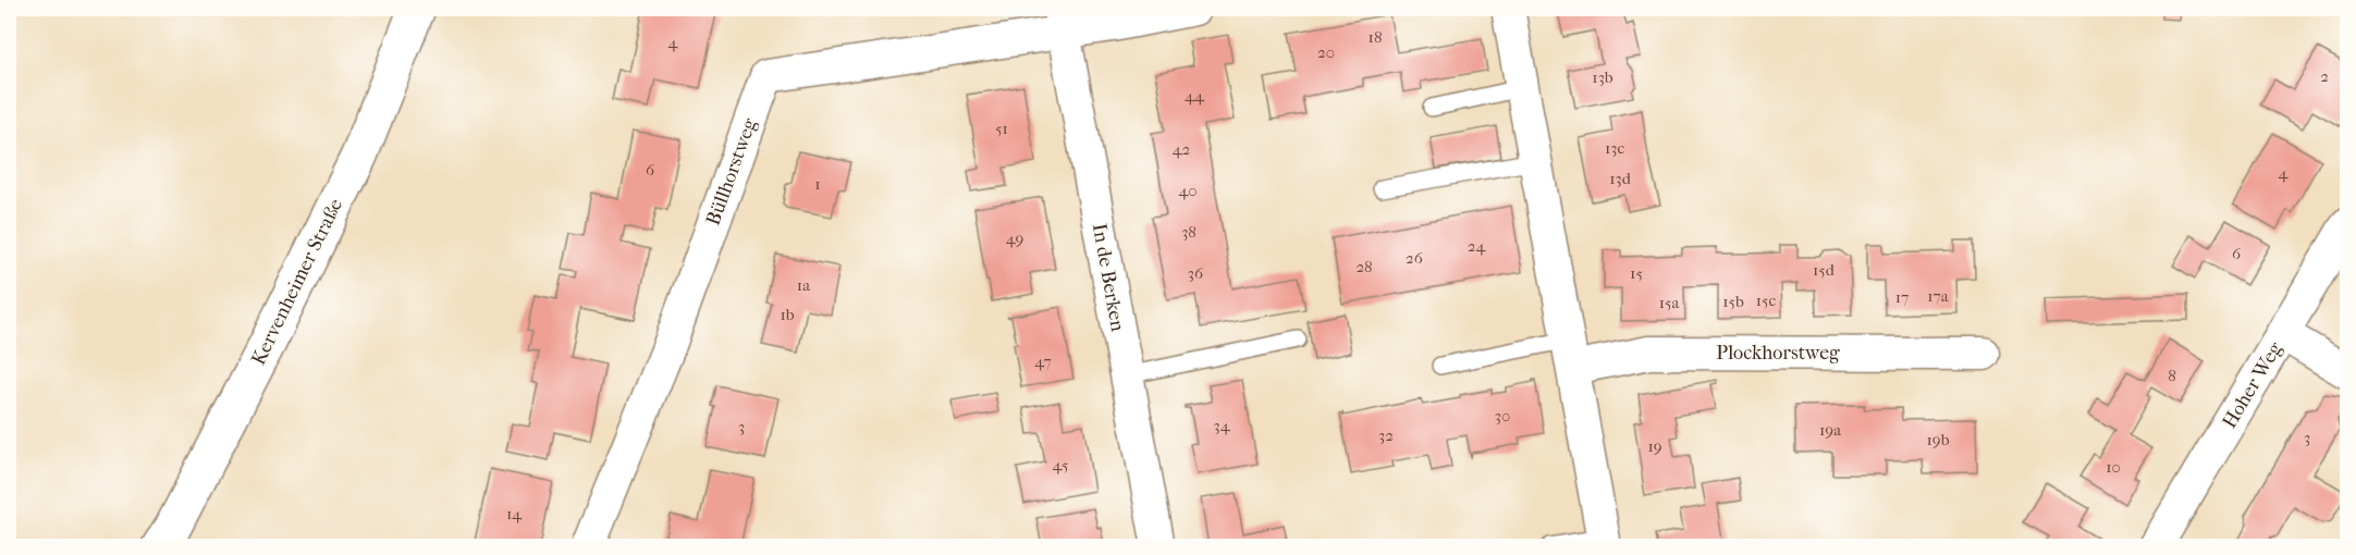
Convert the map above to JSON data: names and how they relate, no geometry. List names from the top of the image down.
{
  "streets": {
    "main road": ["Kervenheimer Straße"],
    "street": [
      "Büllhorstweg",
      "In de Berken",
      "Plockhorstweg",
      "Hoher Weg"
    ]
  },
  "crossings": [
    ["Büllhorstweg", "In de Berken"]
  ],
  "house_numbers": [
    "18",
    "4",
    "20",
    "2",
    "13b",
    "44",
    "51",
    "13c",
    "42",
    "6",
    "4",
    "13d",
    "1",
    "40",
    "38",
    "49",
    "24",
    "6",
    "26",
    "28",
    "15d",
    "36",
    "15",
    "1a",
    "17a",
    "17",
    "15c",
    "15b",
    "15a",
    "1b",
    "47",
    "8",
    "30",
    "34",
    "3",
    "19a",
    "32",
    "3",
    "19b",
    "19",
    "45",
    "10",
    "14"
  ]
}
